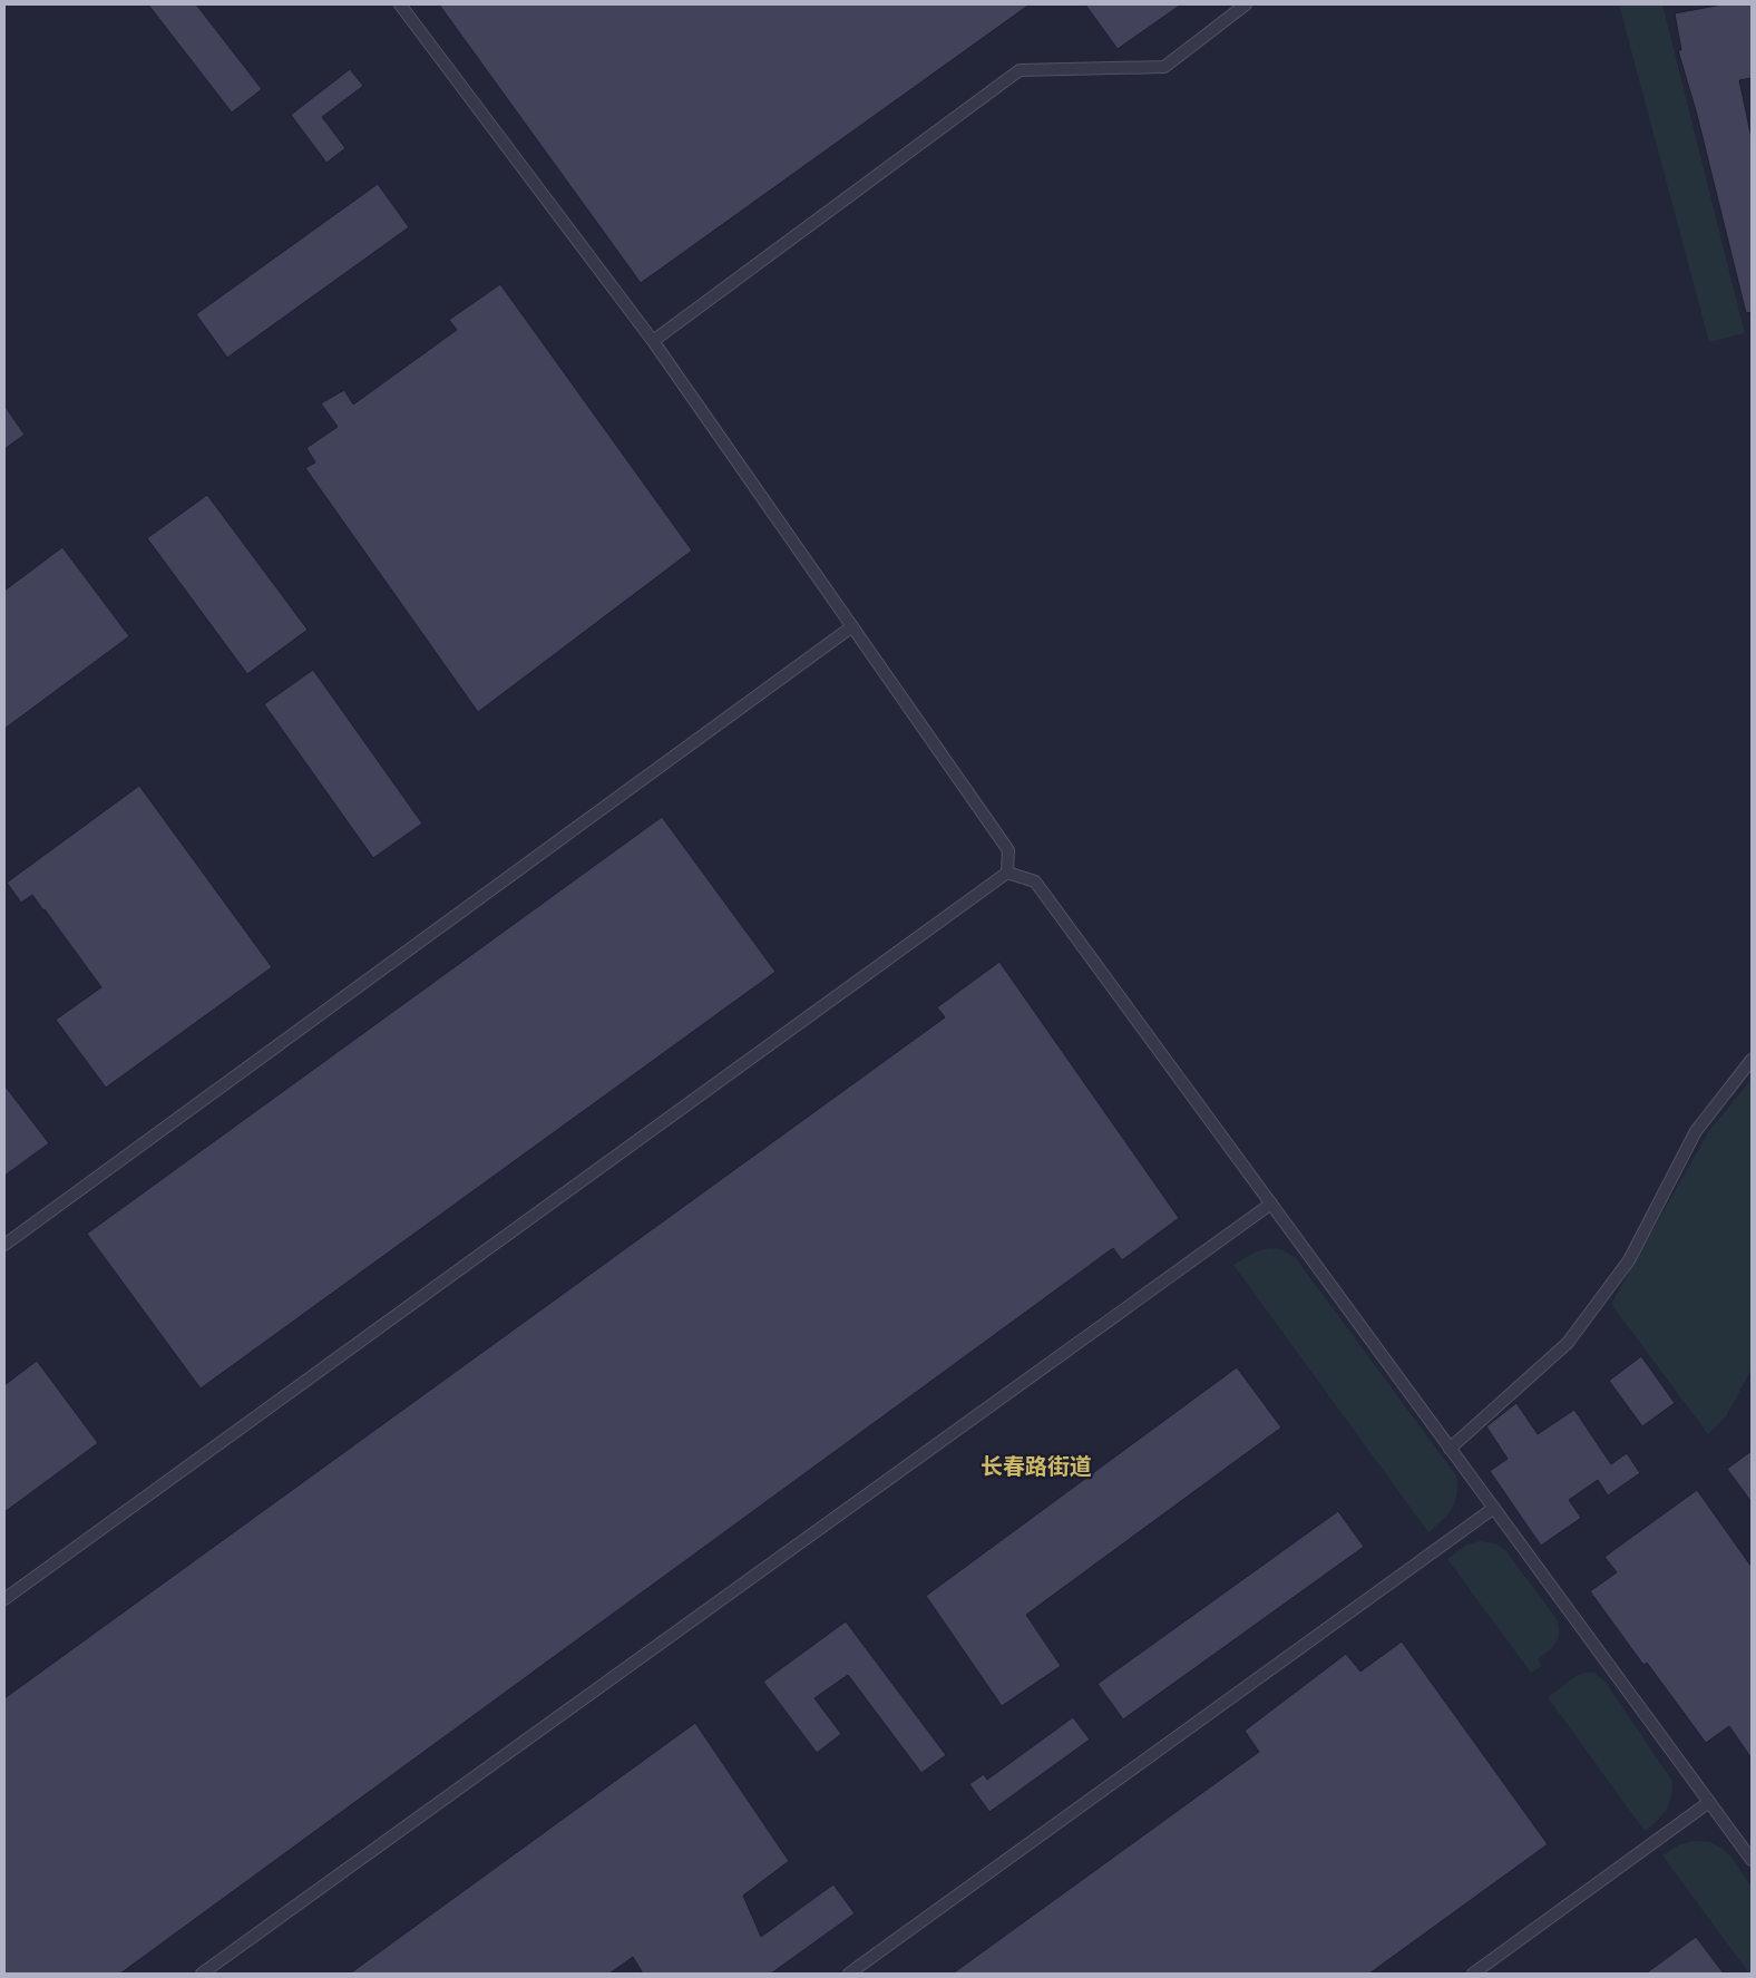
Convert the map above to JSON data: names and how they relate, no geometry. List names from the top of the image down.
{
  "districts": ["长春路街道"]
}
